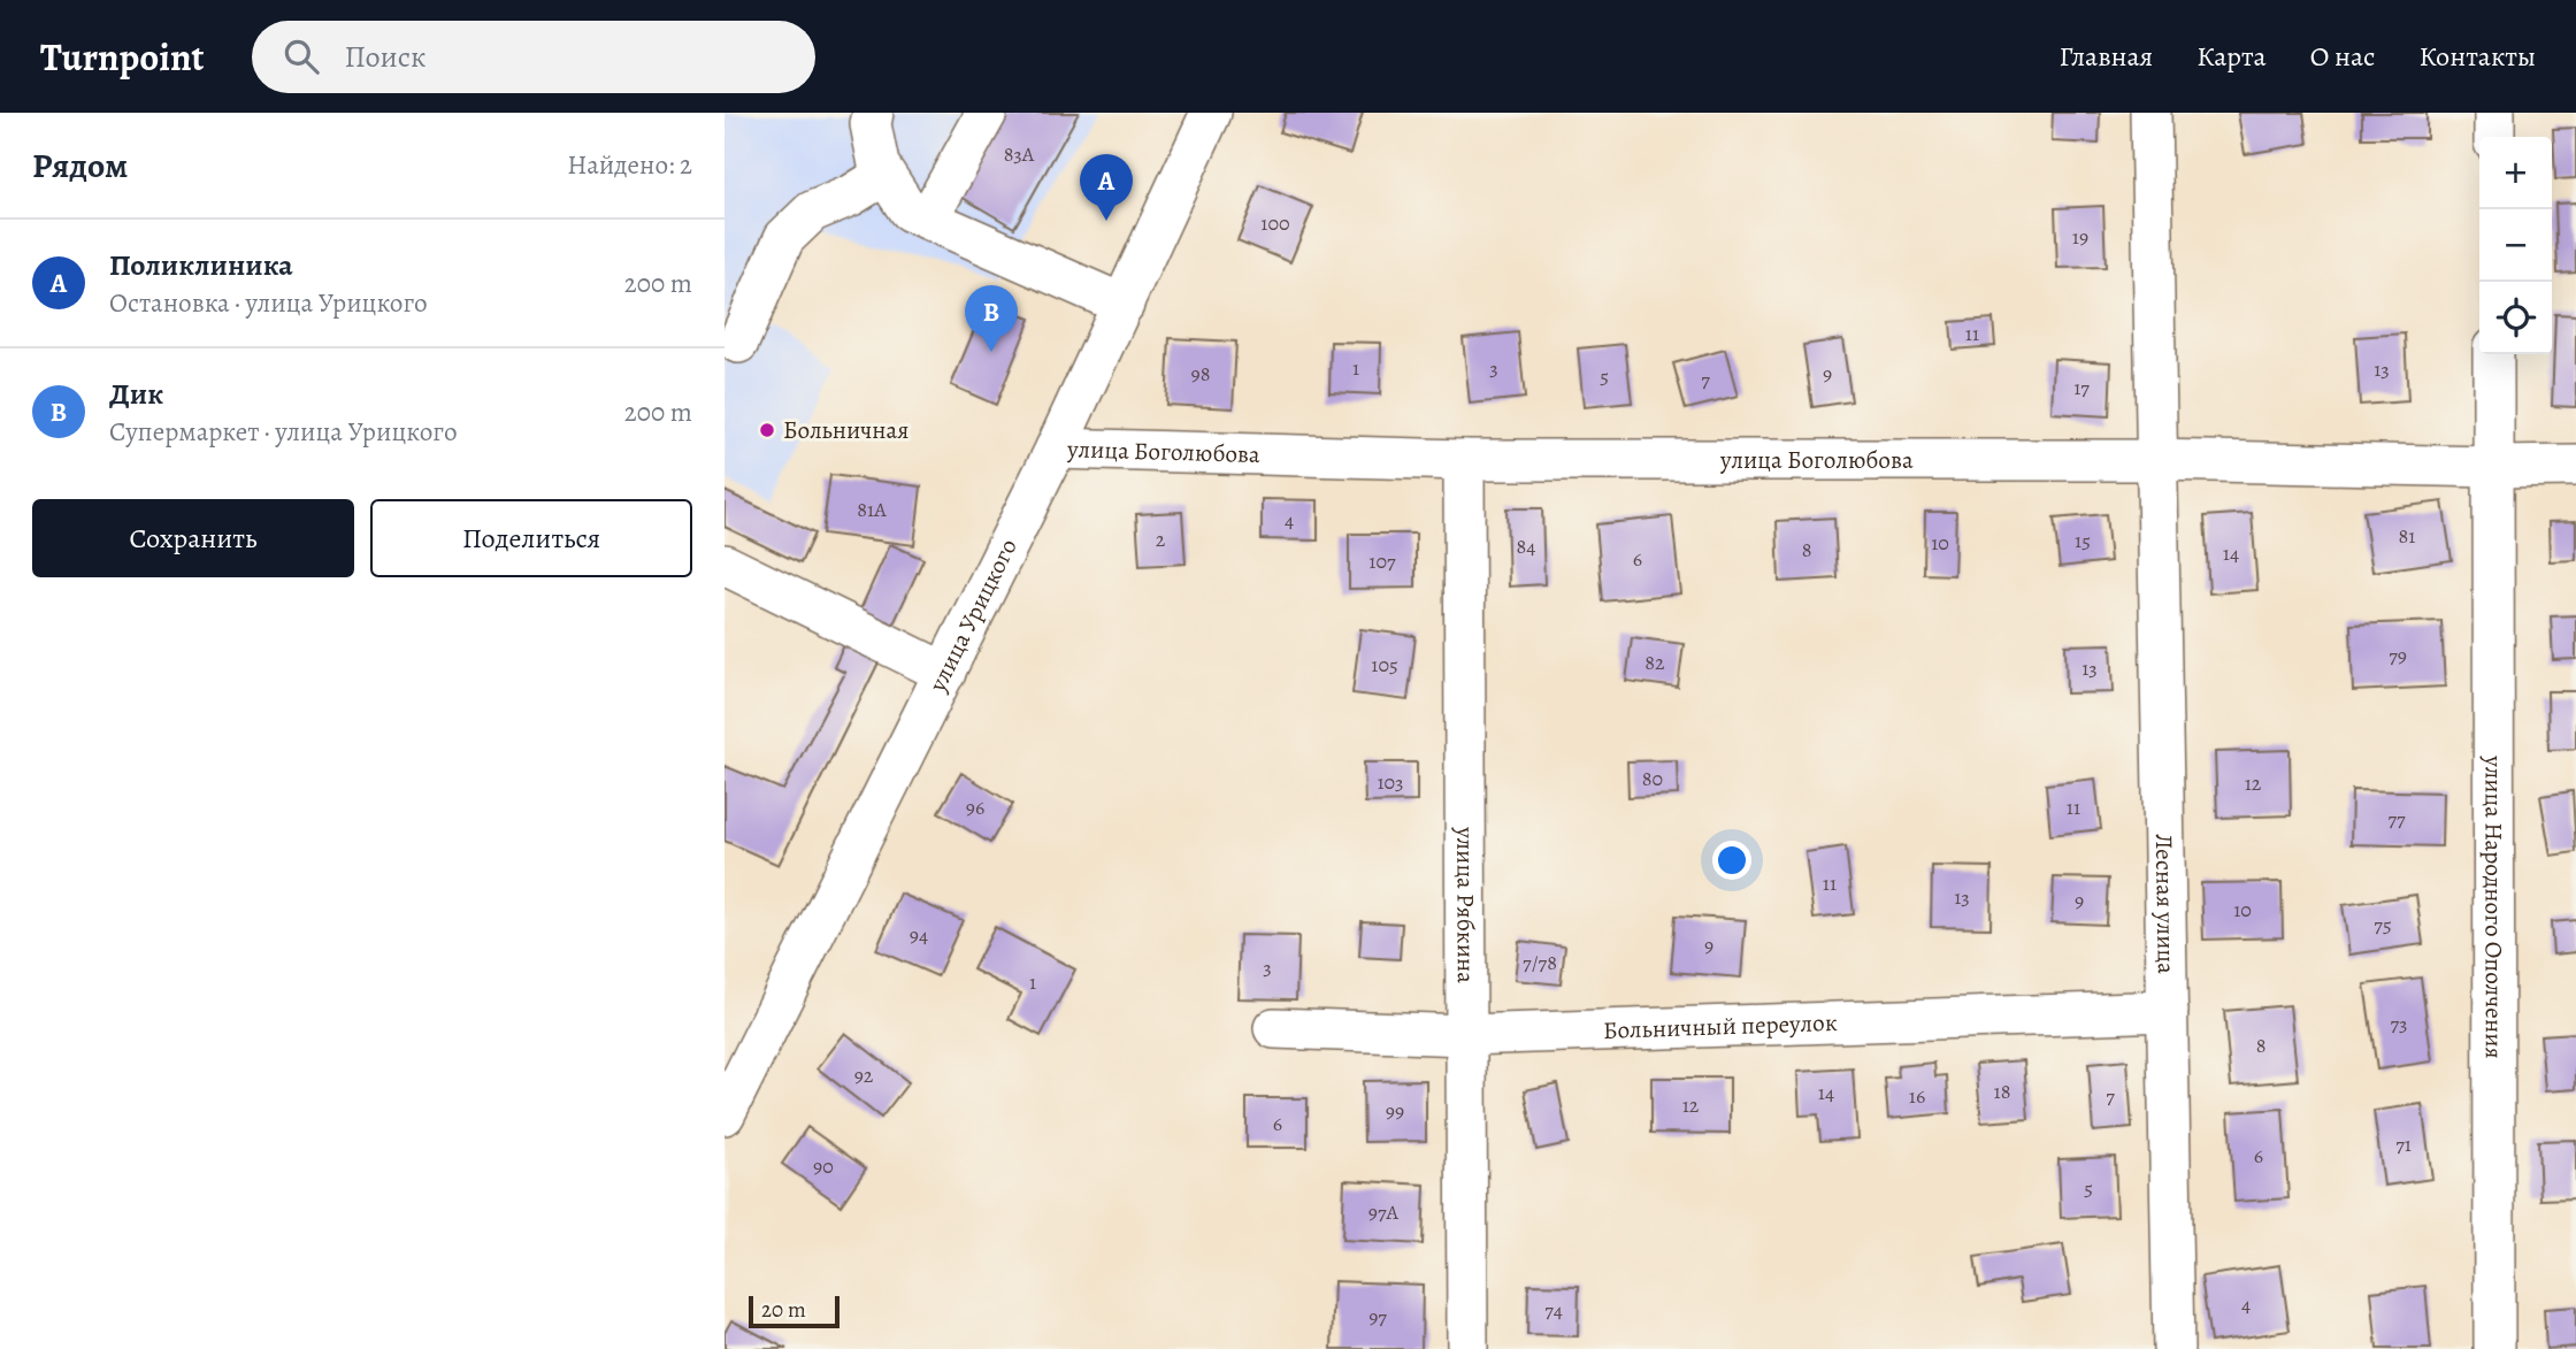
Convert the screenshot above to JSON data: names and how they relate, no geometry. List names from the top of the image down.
{
  "streets": {
    "street": [
      "улица Боголюбова",
      "улица Урицкого",
      "улица Рябкина",
      "Лесная улица",
      "улица Народного Ополчения",
      "Больничный переулок"
    ]
  },
  "crossings": [
    ["улица Боголюбова", "улица Урицкого"],
    ["улица Боголюбова", "улица Рябкина"],
    ["улица Боголюбова", "Лесная улица"],
    ["улица Боголюбова", "улица Народного Ополчения"],
    ["улица Рябкина", "Больничный переулок"],
    ["Лесная улица", "Больничный переулок"]
  ],
  "places": ["Больничная"],
  "house_numbers": [
    "83А",
    "100",
    "19",
    "11",
    "1",
    "3",
    "13",
    "98",
    "9",
    "5",
    "7",
    "17",
    "81А",
    "4",
    "81",
    "2",
    "15",
    "10",
    "84",
    "8",
    "14",
    "6",
    "107",
    "79",
    "82",
    "105",
    "13",
    "80",
    "103",
    "12",
    "96",
    "11",
    "77",
    "11",
    "13",
    "9",
    "10",
    "75",
    "94",
    "9",
    "7/78",
    "3",
    "1",
    "73",
    "8",
    "92",
    "18",
    "14",
    "16",
    "7",
    "12",
    "99",
    "6",
    "71",
    "6",
    "90",
    "5",
    "97А",
    "4",
    "74",
    "97"
  ],
  "scale_bar": "20 m",
  "page": {
    "header": "Turnpoint",
    "search": "Поиск",
    "nav": [
      "Главная",
      "Карта",
      "О нас",
      "Контакты"
    ],
    "heading": ["Рядом", "Найдено: 2"],
    "map_buttons": ["+", "−"],
    "pins": ["A", "B"],
    "list": [
      {
        "mark": "A",
        "name": "Поликлиника",
        "note": "Остановка · улица Урицкого",
        "value": "200 m"
      },
      {
        "mark": "B",
        "name": "Дик",
        "note": "Супермаркет · улица Урицкого",
        "value": "200 m"
      }
    ],
    "buttons": ["Сохранить", "Поделиться"],
    "scale": "20 m"
  }
}
